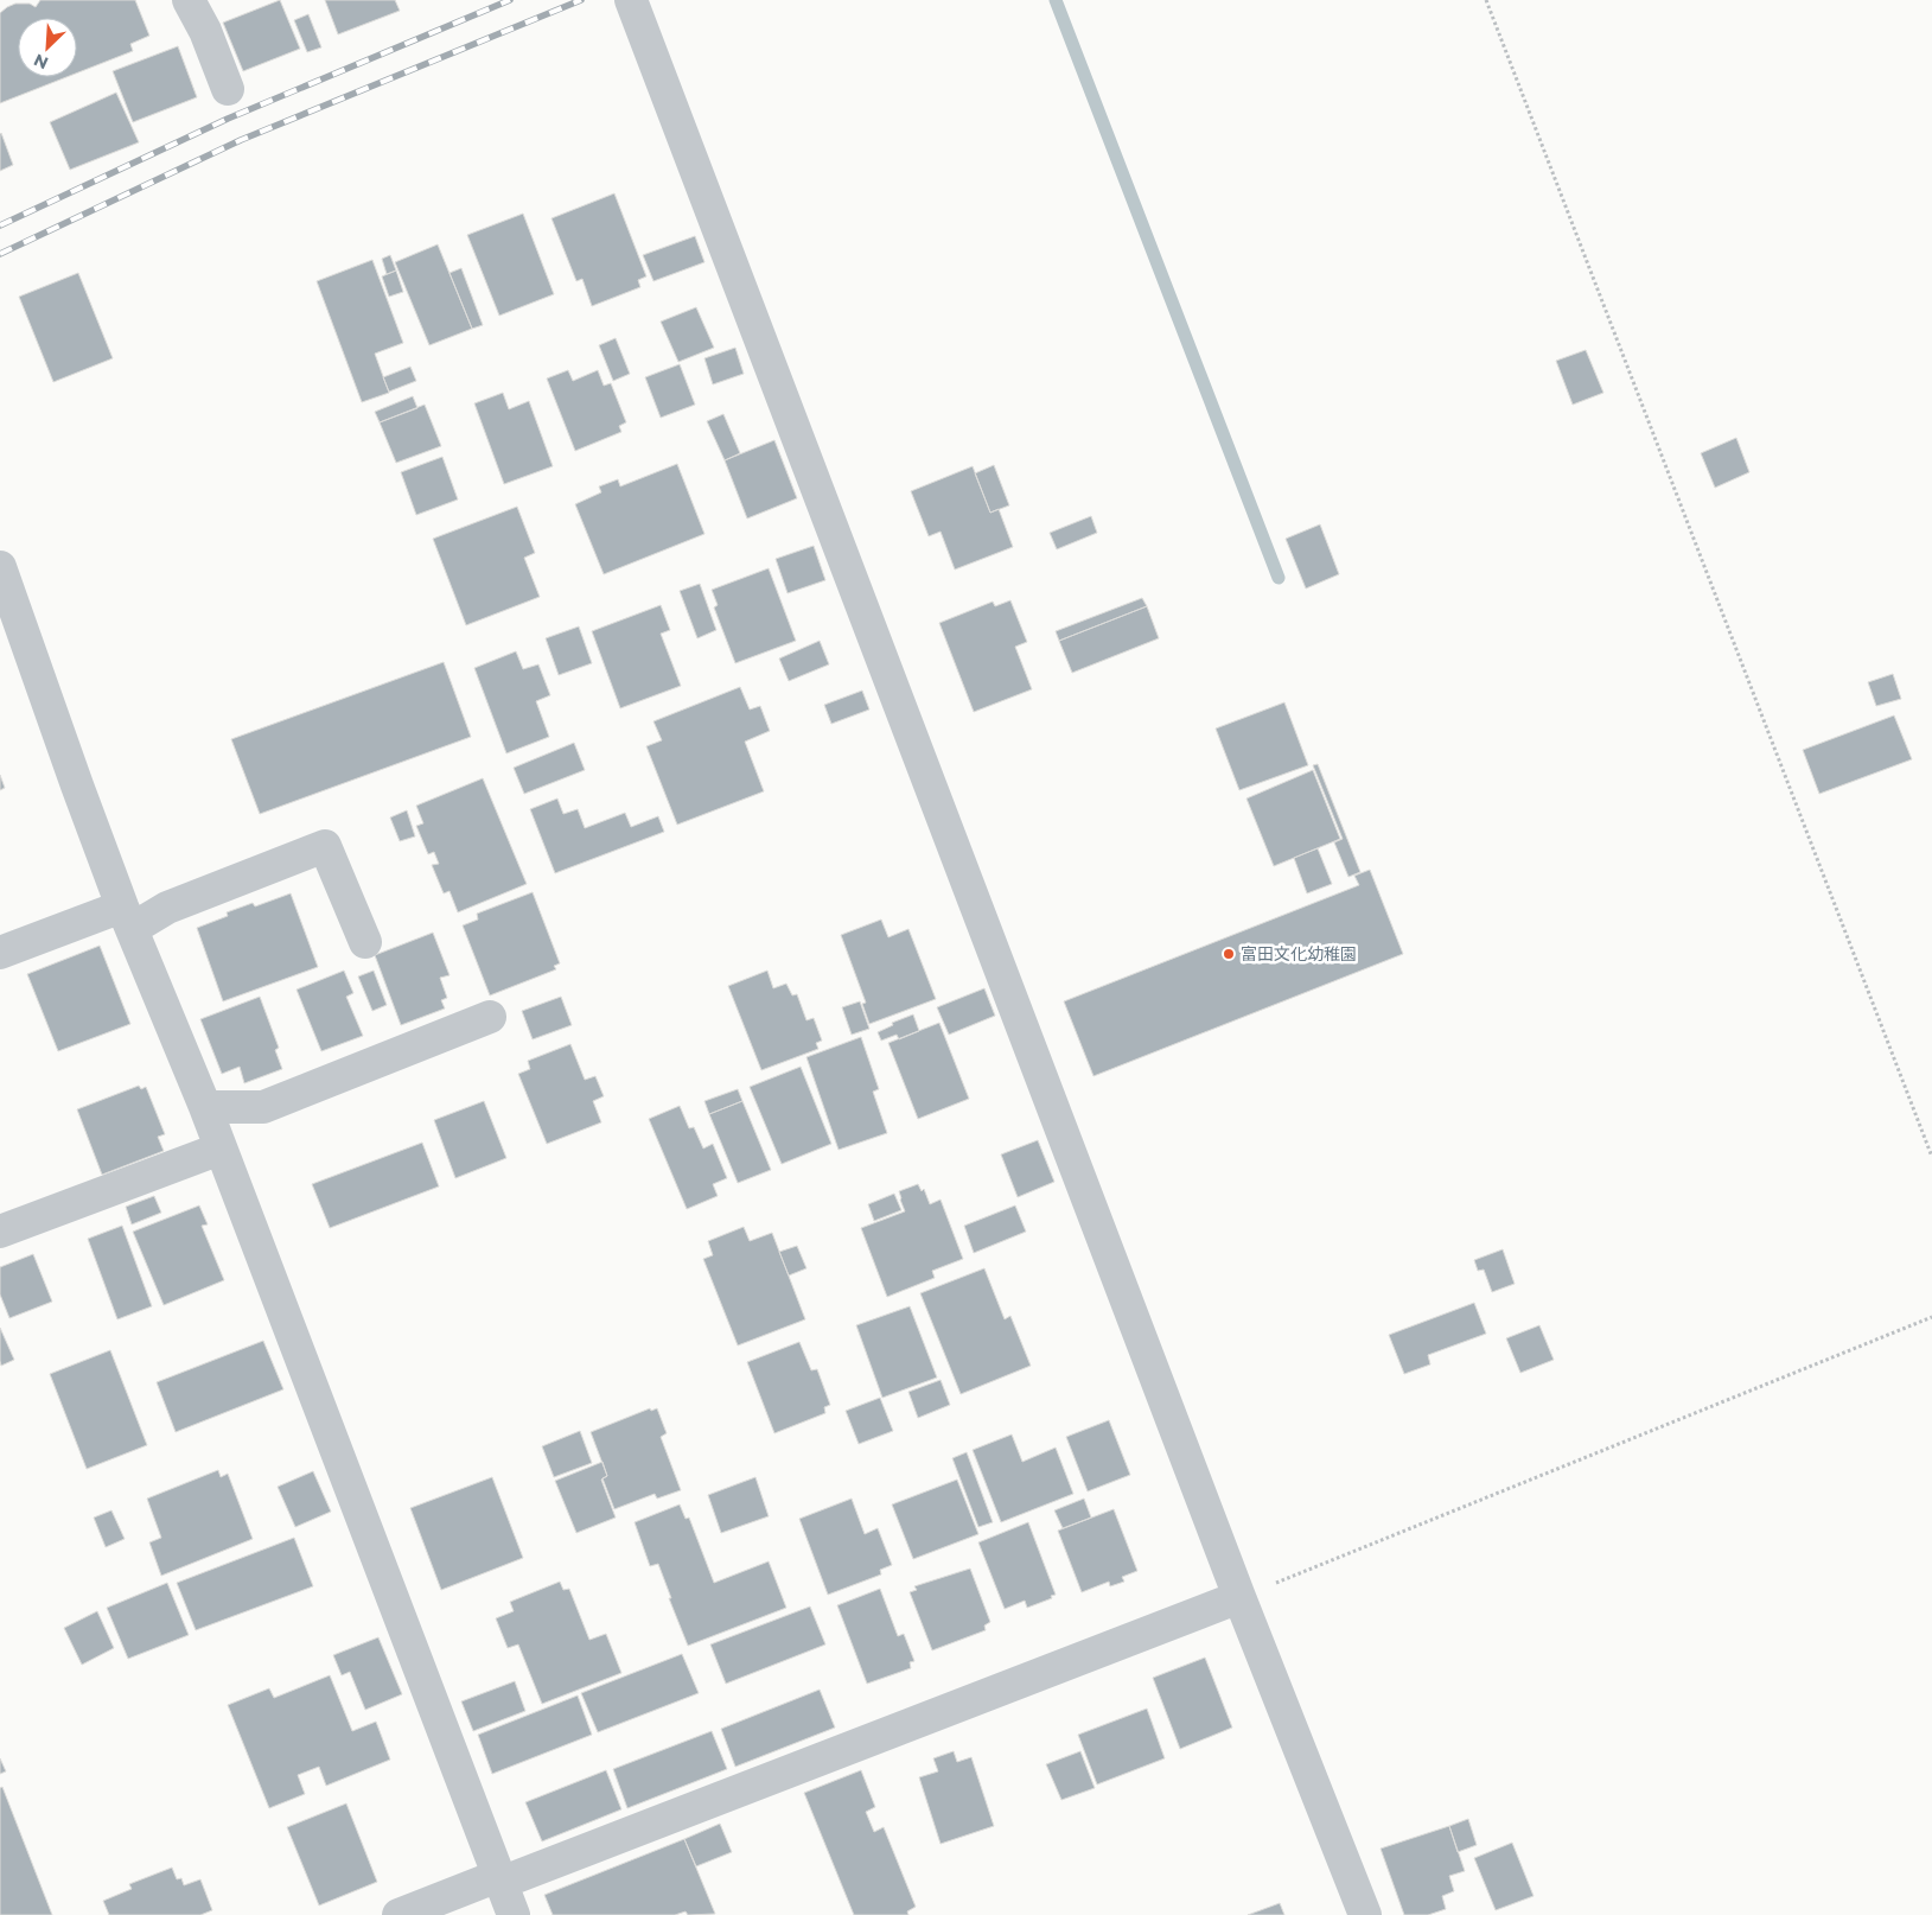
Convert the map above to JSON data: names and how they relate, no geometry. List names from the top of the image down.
{
  "places": ["富田文化幼稚園"],
  "north": "bottom left"
}
